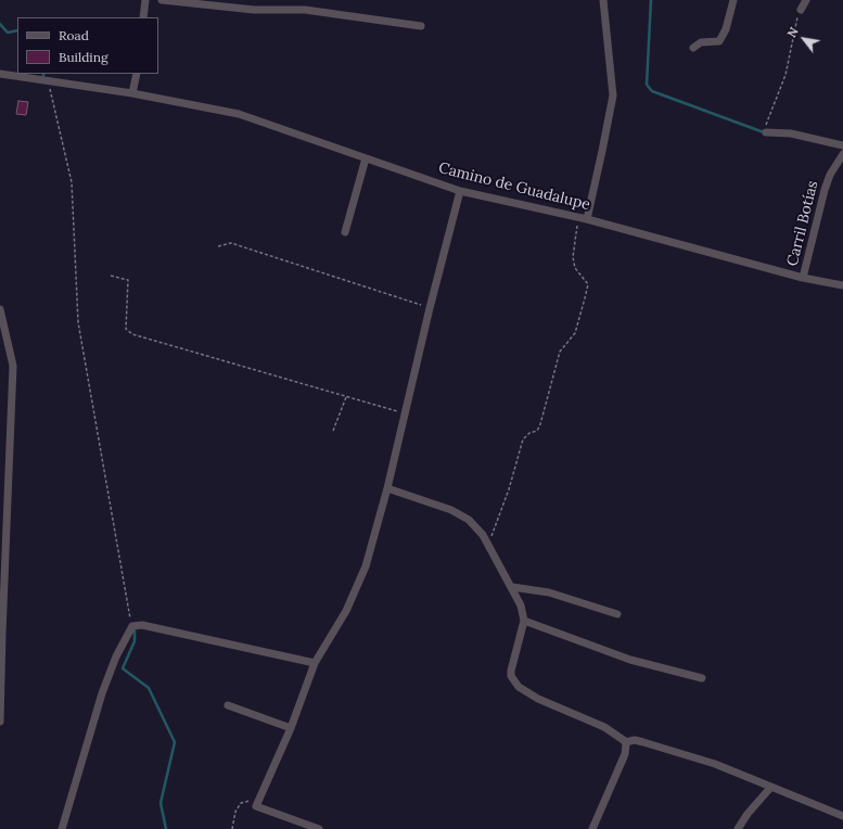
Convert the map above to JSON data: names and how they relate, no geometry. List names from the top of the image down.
{
  "streets": {
    "street": ["Camino de Guadalupe", "Carril Botías"]
  },
  "crossings": [
    ["Camino de Guadalupe", "Carril Botías"]
  ],
  "legend": ["Road", "Building"],
  "north": "top left"
}
